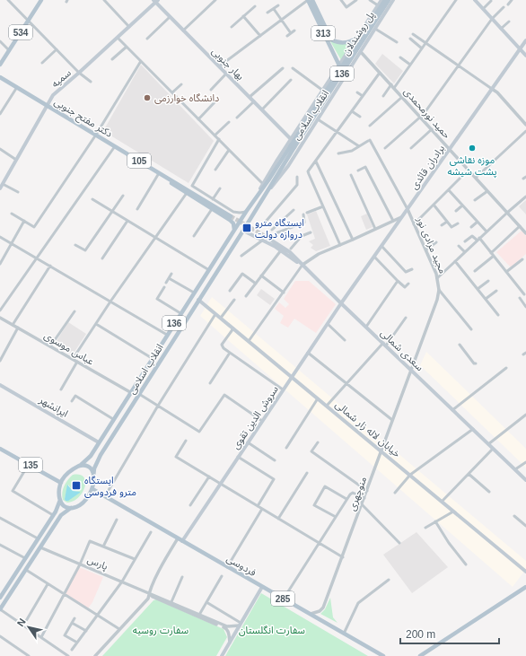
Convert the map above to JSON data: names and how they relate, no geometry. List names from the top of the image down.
{
  "streets": {
    "main road": [
      "534",
      "313",
      "پل روشندلان",
      "بهار جنوبی",
      "136",
      "سمیه",
      "انقلاب اسلامی",
      "دکتر مفتح جنوبی",
      "105",
      "برادران قائدی",
      "سعدی شمالی",
      "ایرانشهر",
      "سروش الدین تقوی",
      "خیابان لاله زار شمالی",
      "135",
      "فردوسی",
      "285"
    ],
    "street": [
      "حمید نورمحمدی",
      "مجید مرادی نور",
      "عباس موسوی",
      "منوچهری",
      "پارس"
    ]
  },
  "crossings": [
    ["313", "انقلاب اسلامی"],
    ["پل روشندلان", "انقلاب اسلامی"],
    ["بهار جنوبی", "سمیه"],
    ["بهار جنوبی", "انقلاب اسلامی"],
    ["سمیه", "دکتر مفتح جنوبی"],
    ["حمید نورمحمدی", "انقلاب اسلامی"],
    ["حمید نورمحمدی", "برادران قائدی"],
    ["انقلاب اسلامی", "دکتر مفتح جنوبی"],
    ["انقلاب اسلامی", "عباس موسوی"],
    ["انقلاب اسلامی", "ایرانشهر"],
    ["انقلاب اسلامی", "خیابان لاله زار شمالی"],
    ["انقلاب اسلامی", "135"],
    ["انقلاب اسلامی", "فردوسی"],
    ["برادران قائدی", "مجید مرادی نور"],
    ["برادران قائدی", "سعدی شمالی"],
    ["برادران قائدی", "سروش الدین تقوی"],
    ["مجید مرادی نور", "سعدی شمالی"],
    ["مجید مرادی نور", "منوچهری"],
    ["سعدی شمالی", "سروش الدین تقوی"],
    ["سعدی شمالی", "منوچهری"],
    ["سروش الدین تقوی", "خیابان لاله زار شمالی"],
    ["سروش الدین تقوی", "فردوسی"],
    ["خیابان لاله زار شمالی", "منوچهری"],
    ["135", "فردوسی"],
    ["منوچهری", "فردوسی"]
  ],
  "parks": ["سفارت روسیه", "سفارت انگلستان"],
  "places": {
    "other": ["دانشگاه خوارزمی", "موزه نقاشی پشت شیشه"],
    "transit": ["ایستگاه مترو دروازه دولت", "ایستگاه مترو فردوسی"]
  },
  "scale_bar": "200 m",
  "north": "top left"
}
